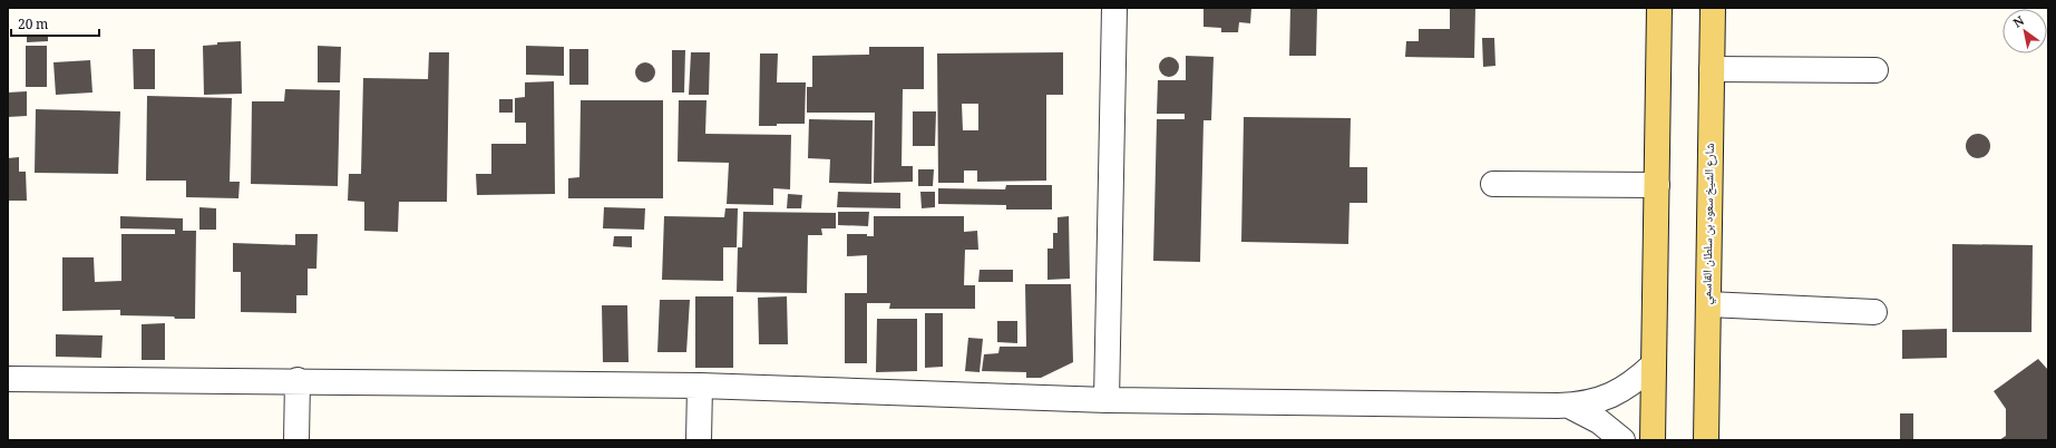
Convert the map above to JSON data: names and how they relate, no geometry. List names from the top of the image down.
{
  "streets": {
    "main road": ["شارع الشيخ سعود بن سلطان القاسمي"]
  },
  "scale_bar": "20 m",
  "north": "top left"
}
